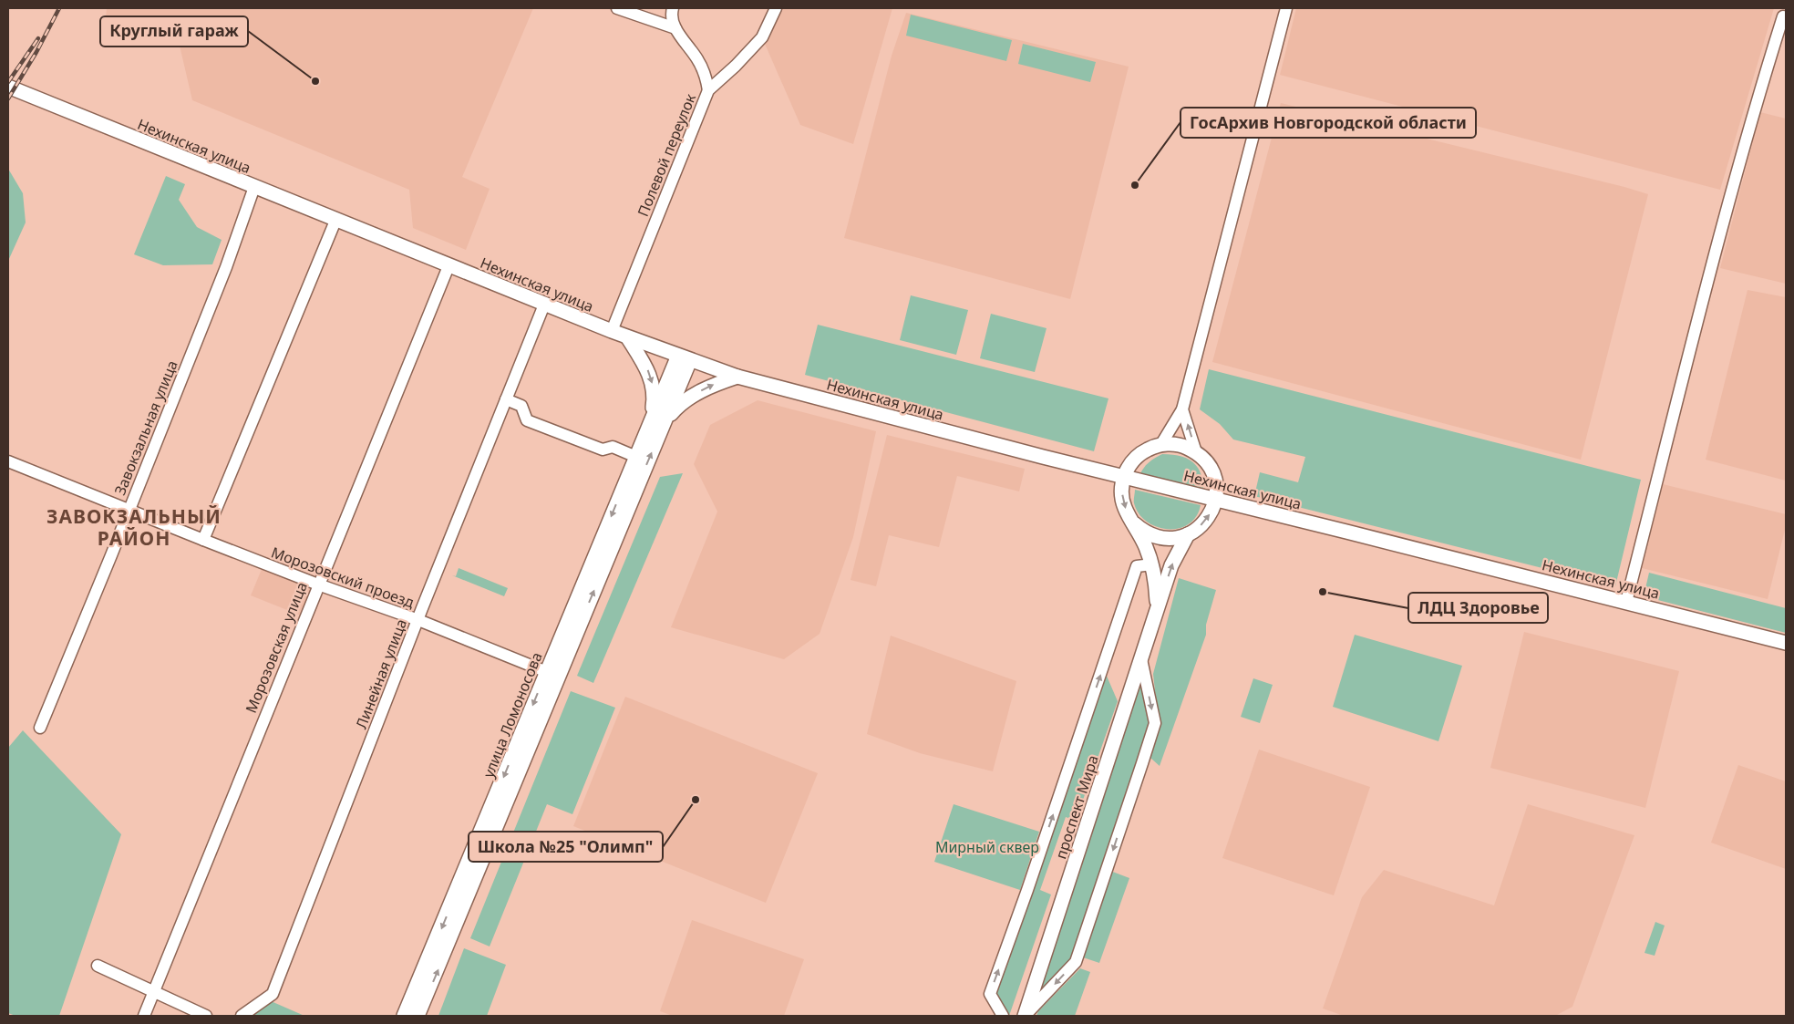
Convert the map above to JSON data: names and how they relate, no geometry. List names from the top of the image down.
{
  "streets": {
    "main road": ["Нехинская улица", "улица Ломоносова", "проспект Мира"],
    "street": [
      "Полевой переулок",
      "Завокзальная улица",
      "Морозовский проезд",
      "Морозовская улица",
      "Линейная улица"
    ]
  },
  "crossings": [
    ["Нехинская улица", "Полевой переулок"],
    ["Нехинская улица", "Завокзальная улица"],
    ["Нехинская улица", "Морозовская улица"],
    ["Нехинская улица", "Линейная улица"],
    ["Нехинская улица", "улица Ломоносова"],
    ["Нехинская улица", "проспект Мира"],
    ["Завокзальная улица", "Морозовский проезд"],
    ["Морозовский проезд", "Морозовская улица"],
    ["Морозовский проезд", "Линейная улица"],
    ["Морозовский проезд", "улица Ломоносова"]
  ],
  "districts": ["ЗАВОКЗАЛЬНЫЙ РАЙОН"],
  "parks": ["Мирный сквер"],
  "places": [
    "Круглый гараж",
    "ГосАрхив Новгородской области",
    "ЛДЦ Здоровье",
    "Школа №25 \"Олимп\""
  ]
}
